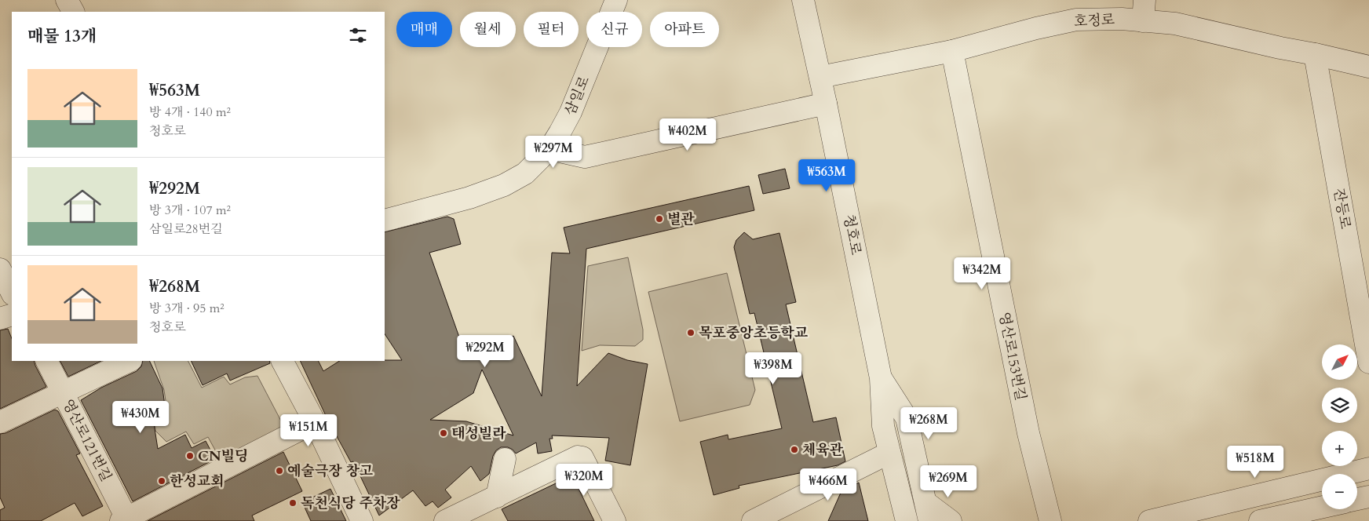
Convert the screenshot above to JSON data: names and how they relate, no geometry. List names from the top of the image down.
{
  "streets": {
    "street": [
      "호정로",
      "삼일로",
      "잔등로",
      "청호로",
      "영산로153번길",
      "영산로121번길"
    ]
  },
  "crossings": [
    ["호정로", "잔등로"],
    ["호정로", "청호로"],
    ["호정로", "영산로153번길"]
  ],
  "places": [
    "별관",
    "목포중앙초등학교",
    "태성빌라",
    "체육관",
    "CN빌딩",
    "예술극장 창고",
    "한성교회",
    "독천식당 주차장"
  ],
  "north": "top right",
  "page": {
    "chip": [
      "매매",
      "월세",
      "필터",
      "신규",
      "아파트"
    ],
    "heading": "매물 13개",
    "list": [
      {
        "name": "₩563M",
        "note": "방 4개 · 140 m² · 청호로"
      },
      {
        "name": "₩292M",
        "note": "방 3개 · 107 m² · 삼일로28번길"
      },
      {
        "name": "₩268M",
        "note": "방 3개 · 95 m² · 청호로"
      }
    ],
    "price": [
      "₩402M",
      "₩297M",
      "₩563M",
      "₩342M",
      "₩292M",
      "₩398M",
      "₩430M",
      "₩268M",
      "₩151M",
      "₩518M",
      "₩320M",
      "₩269M",
      "₩466M"
    ],
    "map_buttons": ["+", "−"]
  }
}
